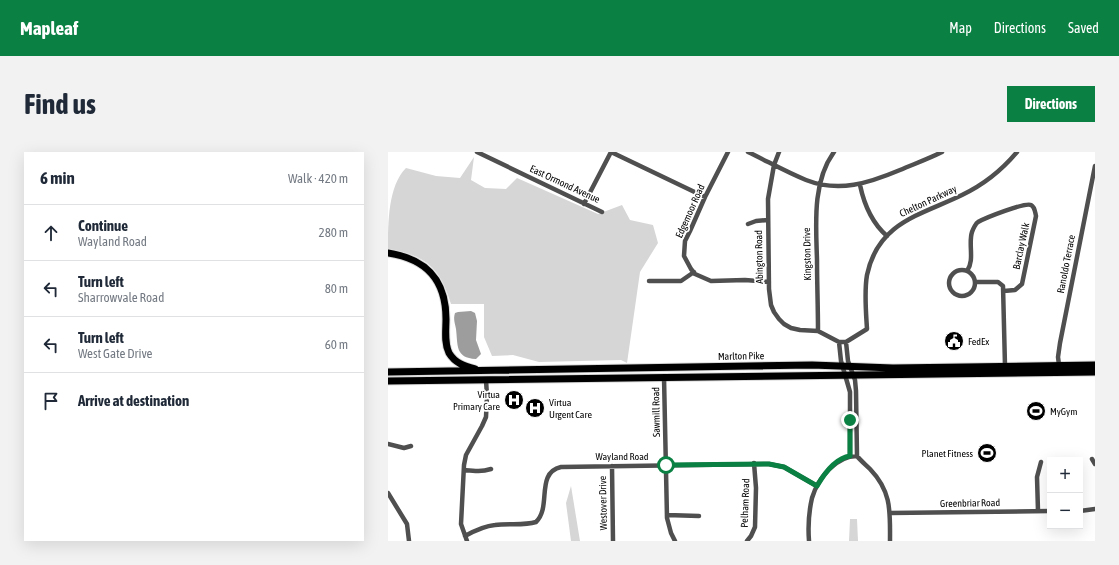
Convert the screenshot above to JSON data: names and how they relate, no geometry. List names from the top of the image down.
{
  "streets": {
    "highway": ["Marlton Pike"],
    "street": [
      "East Ormond Avenue",
      "Chelton Parkway",
      "Edgemoor Road",
      "Barclay Walk",
      "Kingston Drive",
      "Abington Road",
      "Ranoldo Terrace",
      "Sawmill Road",
      "Wayland Road",
      "Westover Drive",
      "Pelham Road",
      "Greenbriar Road"
    ]
  },
  "crossings": [
    ["Kingston Drive", "Abington Road"],
    ["Ranoldo Terrace", "Marlton Pike"],
    ["Marlton Pike", "Sawmill Road"],
    ["Sawmill Road", "Wayland Road"],
    ["Wayland Road", "Westover Drive"],
    ["Wayland Road", "Pelham Road"]
  ],
  "places": {
    "public building": ["FedEx"],
    "hospital": ["Virtua Primary Care", "Virtua Urgent Care"],
    "sports": ["MyGym", "Planet Fitness"]
  },
  "page": {
    "header": "Mapleaf",
    "nav": ["Map", "Directions", "Saved"],
    "buttons": "Directions",
    "title": "Find us",
    "heading": ["6 min", "Walk · 420 m"],
    "list": [
      ["Continue", "Wayland Road", "280 m"],
      ["Turn left", "Sharrowvale Road", "80 m"],
      ["Turn left", "West Gate Drive", "60 m"],
      "Arrive at destination"
    ],
    "map_buttons": ["+", "−"]
  }
}
